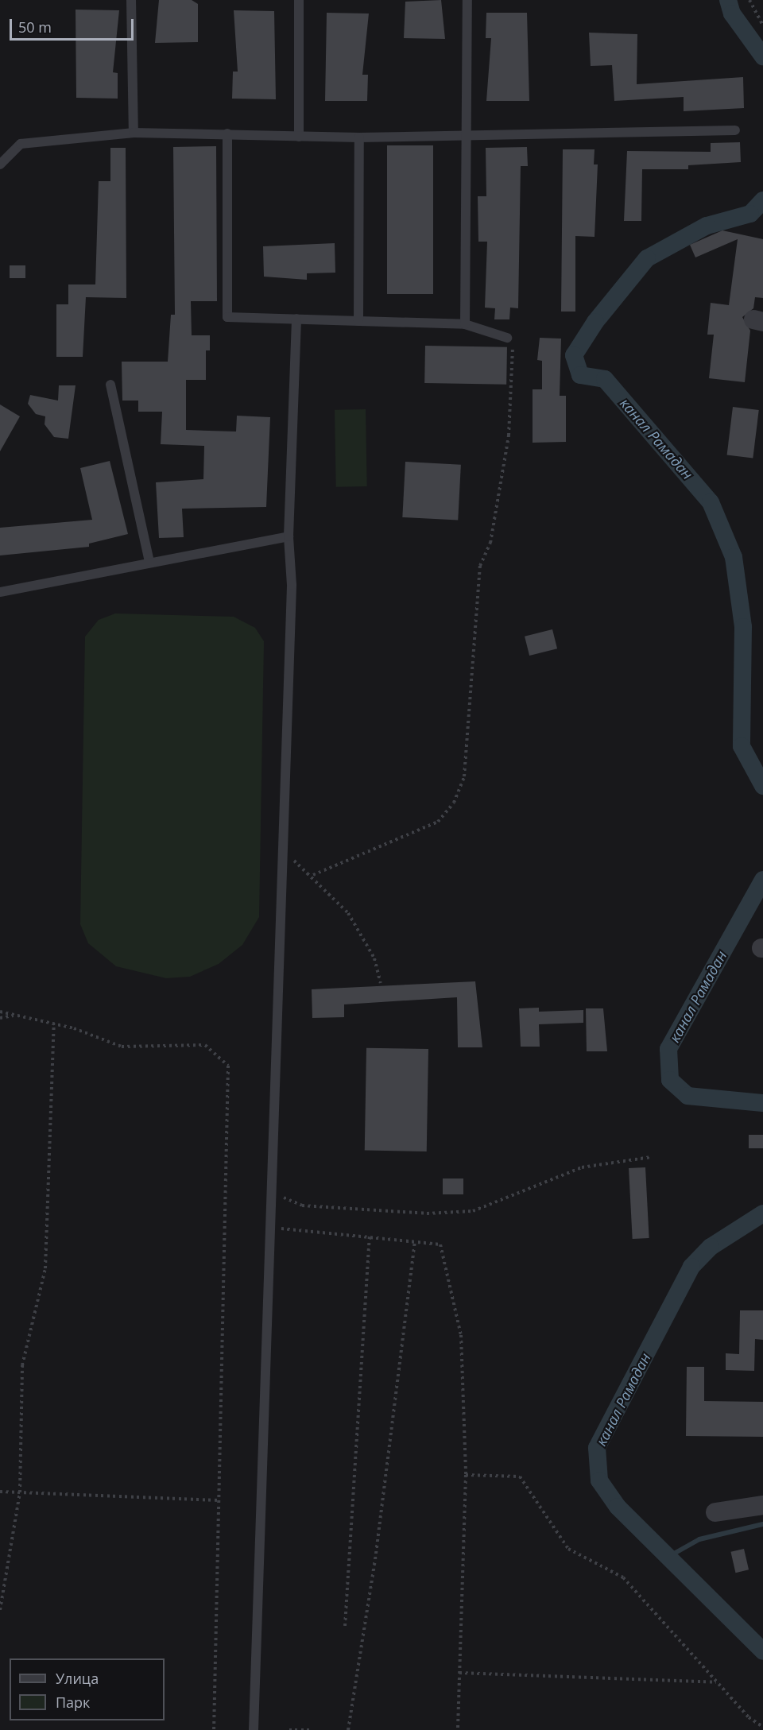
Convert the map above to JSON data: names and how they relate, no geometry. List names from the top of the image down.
{
  "water": ["канал Рамадан"],
  "legend": ["Улица", "Парк"],
  "scale_bar": "50 m"
}
